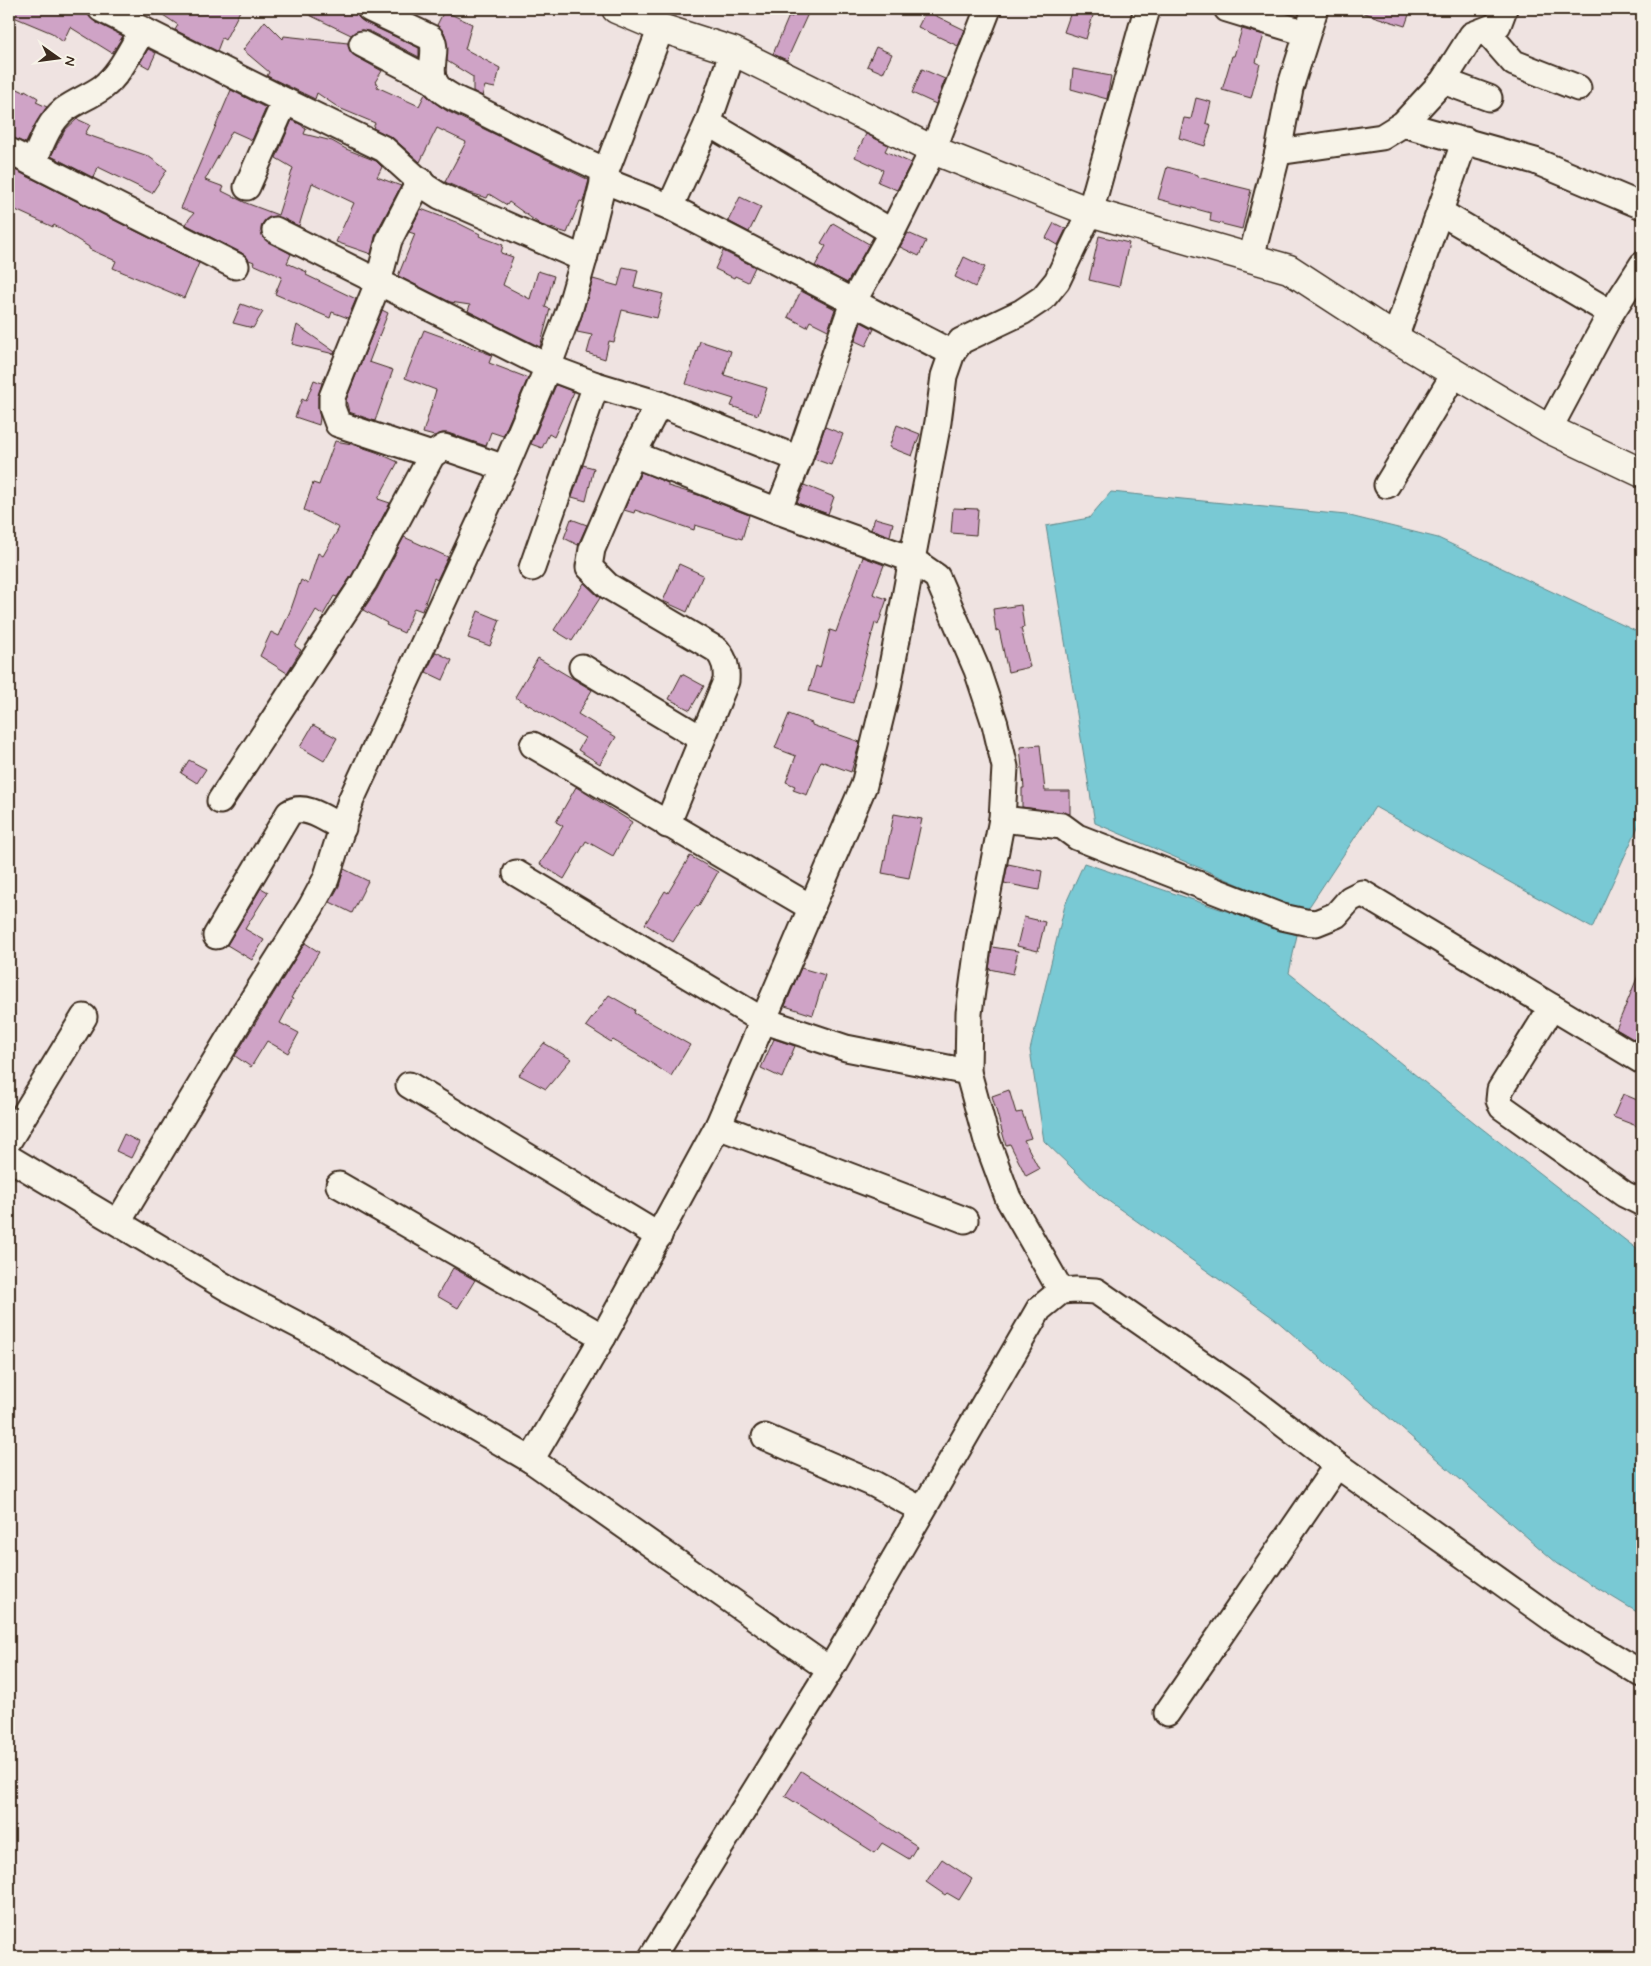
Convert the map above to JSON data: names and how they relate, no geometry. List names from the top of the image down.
{
  "north": "right"
}
